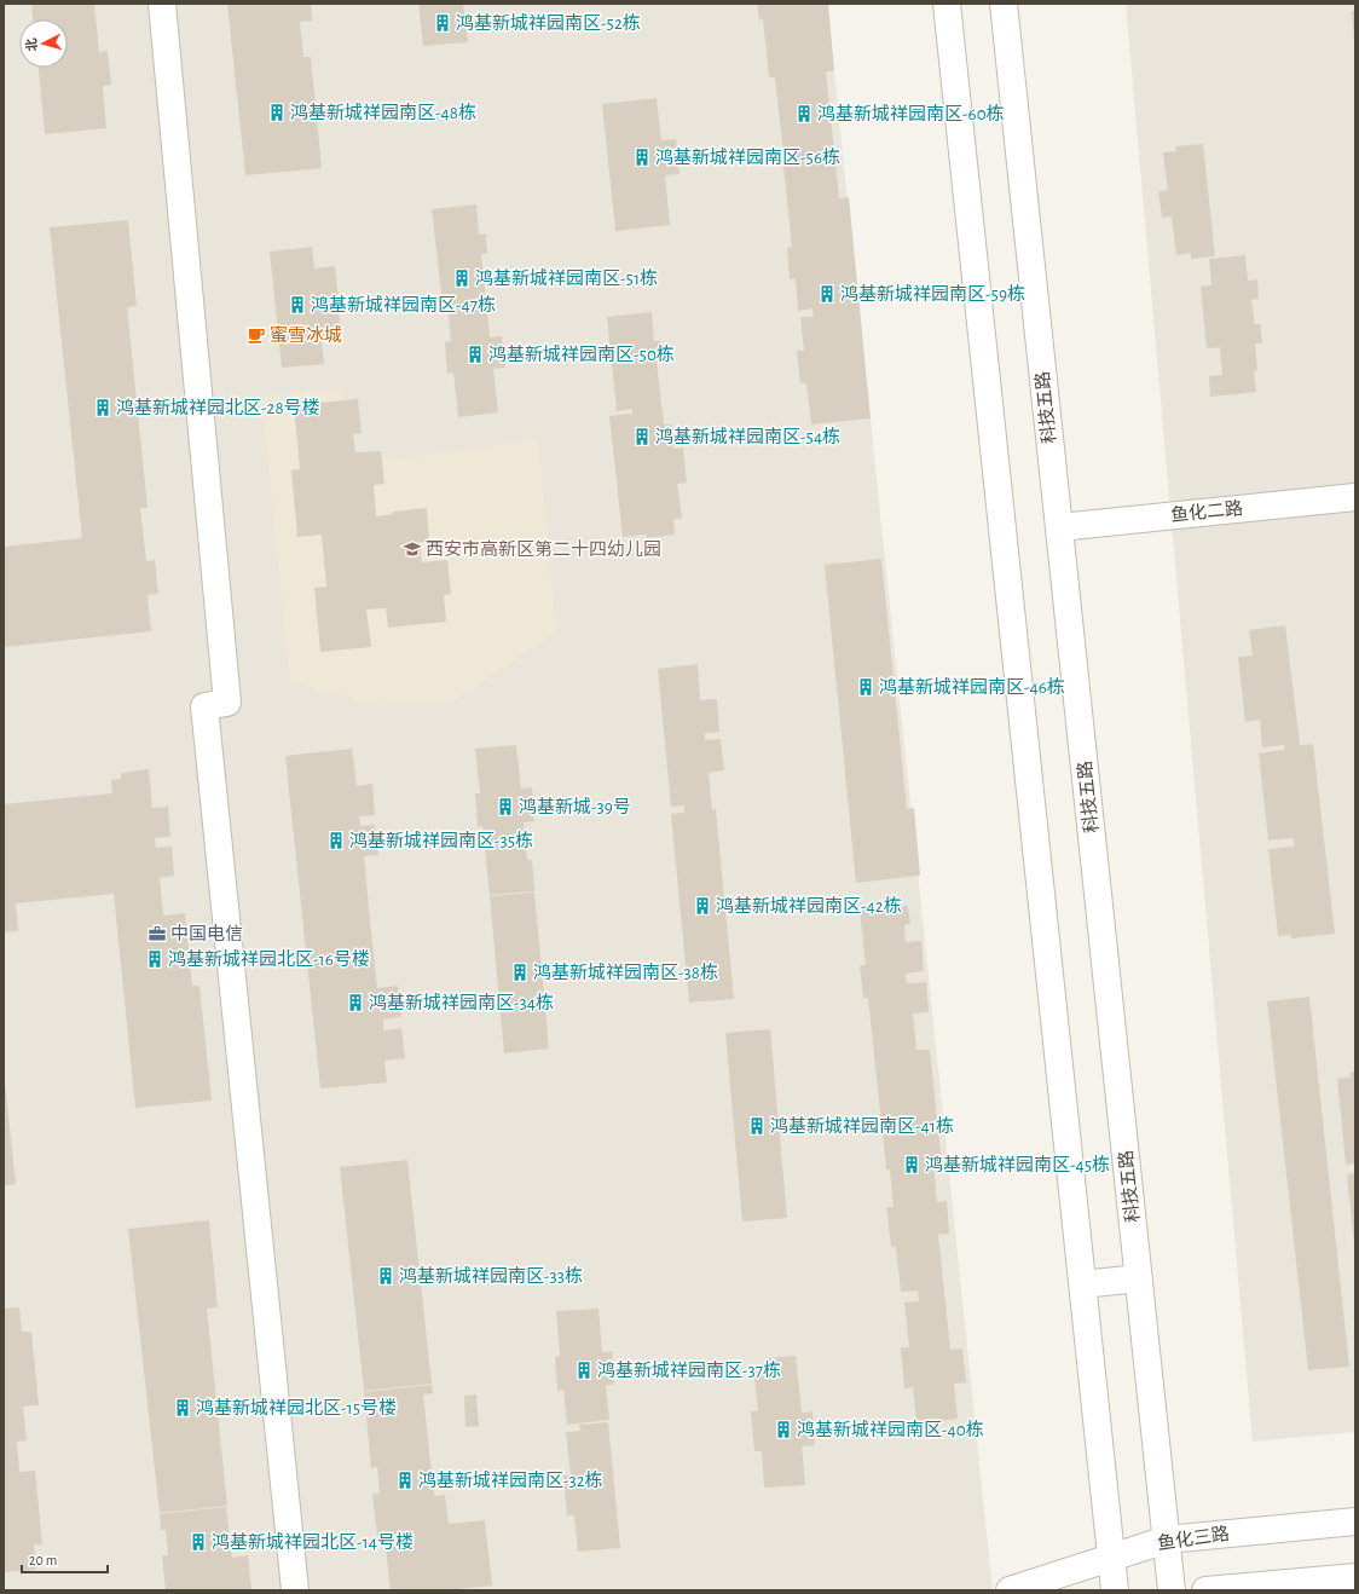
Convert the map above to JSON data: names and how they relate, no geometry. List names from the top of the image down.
{
  "streets": {
    "street": ["科技五路", "鱼化二路", "鱼化三路"]
  },
  "crossings": [
    ["科技五路", "鱼化二路"],
    ["科技五路", "鱼化三路"]
  ],
  "places": {
    "building": [
      "鸿基新城祥园南区-52栋",
      "鸿基新城祥园南区-48栋",
      "鸿基新城祥园南区-60栋",
      "鸿基新城祥园南区-56栋",
      "鸿基新城祥园南区-51栋",
      "鸿基新城祥园南区-59栋",
      "鸿基新城祥园南区-47栋",
      "鸿基新城祥园南区-50栋",
      "鸿基新城祥园北区-28号楼",
      "鸿基新城祥园南区-54栋",
      "鸿基新城祥园南区-46栋",
      "鸿基新城-39号",
      "鸿基新城祥园南区-35栋",
      "鸿基新城祥园南区-42栋",
      "鸿基新城祥园北区-16号楼",
      "鸿基新城祥园南区-38栋",
      "鸿基新城祥园南区-34栋",
      "鸿基新城祥园南区-41栋",
      "鸿基新城祥园南区-45栋",
      "鸿基新城祥园南区-33栋",
      "鸿基新城祥园南区-37栋",
      "鸿基新城祥园北区-15号楼",
      "鸿基新城祥园南区-40栋",
      "鸿基新城祥园南区-32栋",
      "鸿基新城祥园北区-14号楼"
    ],
    "cafe": ["蜜雪冰城"],
    "school or university": ["西安市高新区第二十四幼儿园"],
    "office": ["中国电信"]
  },
  "scale_bar": "20 m",
  "north": "left"
}
